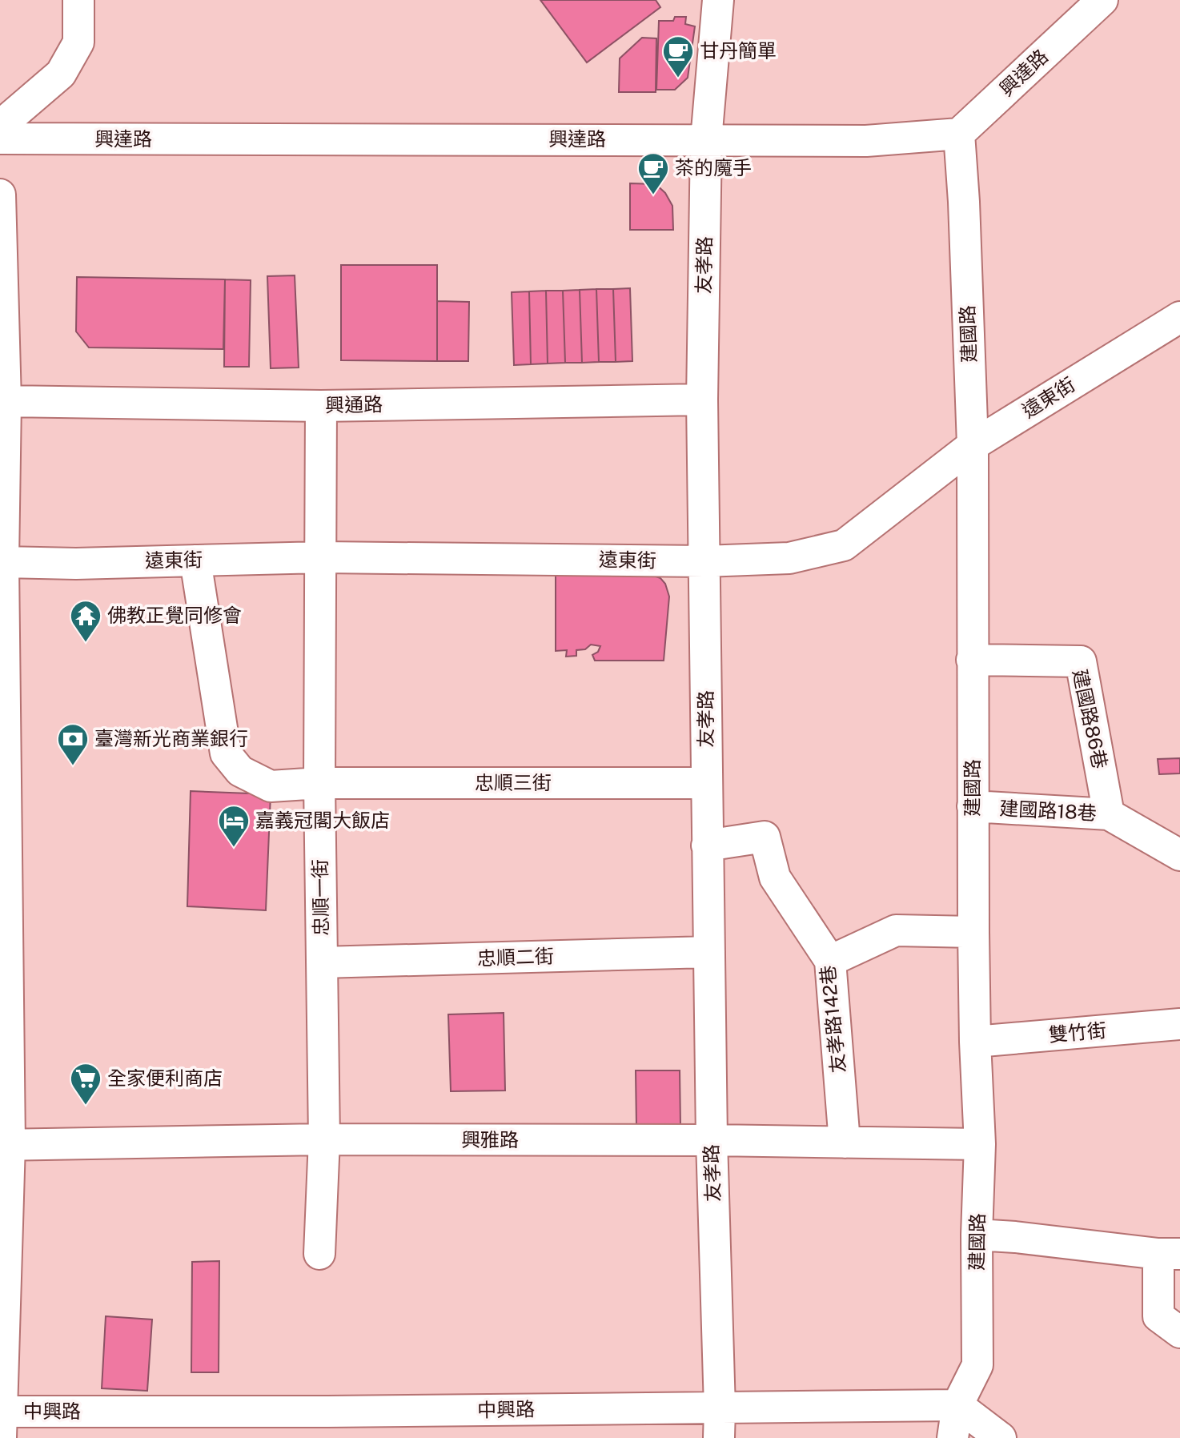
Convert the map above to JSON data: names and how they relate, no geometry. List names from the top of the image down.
{
  "streets": {
    "street": [
      "興達路",
      "友孝路",
      "建國路",
      "遠東街",
      "興通路",
      "建國路86巷",
      "忠順三街",
      "建國路18巷",
      "忠順一街",
      "忠順二街",
      "友孝路142巷",
      "雙竹街",
      "興雅路",
      "中興路"
    ]
  },
  "crossings": [
    ["興達路", "友孝路"],
    ["興達路", "建國路"],
    ["友孝路", "遠東街"],
    ["友孝路", "興通路"],
    ["友孝路", "忠順三街"],
    ["友孝路", "忠順二街"],
    ["友孝路", "友孝路142巷"],
    ["友孝路", "興雅路"],
    ["友孝路", "中興路"],
    ["建國路", "遠東街"],
    ["建國路", "建國路86巷"],
    ["建國路", "建國路18巷"],
    ["建國路", "雙竹街"],
    ["建國路", "興雅路"],
    ["建國路", "中興路"],
    ["遠東街", "忠順三街"],
    ["遠東街", "忠順一街"],
    ["興通路", "忠順一街"],
    ["建國路86巷", "建國路18巷"],
    ["忠順三街", "忠順一街"],
    ["忠順一街", "忠順二街"],
    ["忠順一街", "興雅路"],
    ["友孝路142巷", "興雅路"]
  ],
  "places": {
    "cafe": ["甘丹簡單", "茶的魔手"],
    "temple": ["佛教正覺同修會"],
    "bank": ["臺灣新光商業銀行"],
    "hotel": ["嘉義冠閣大飯店"],
    "supermarket": ["全家便利商店"]
  }
}
